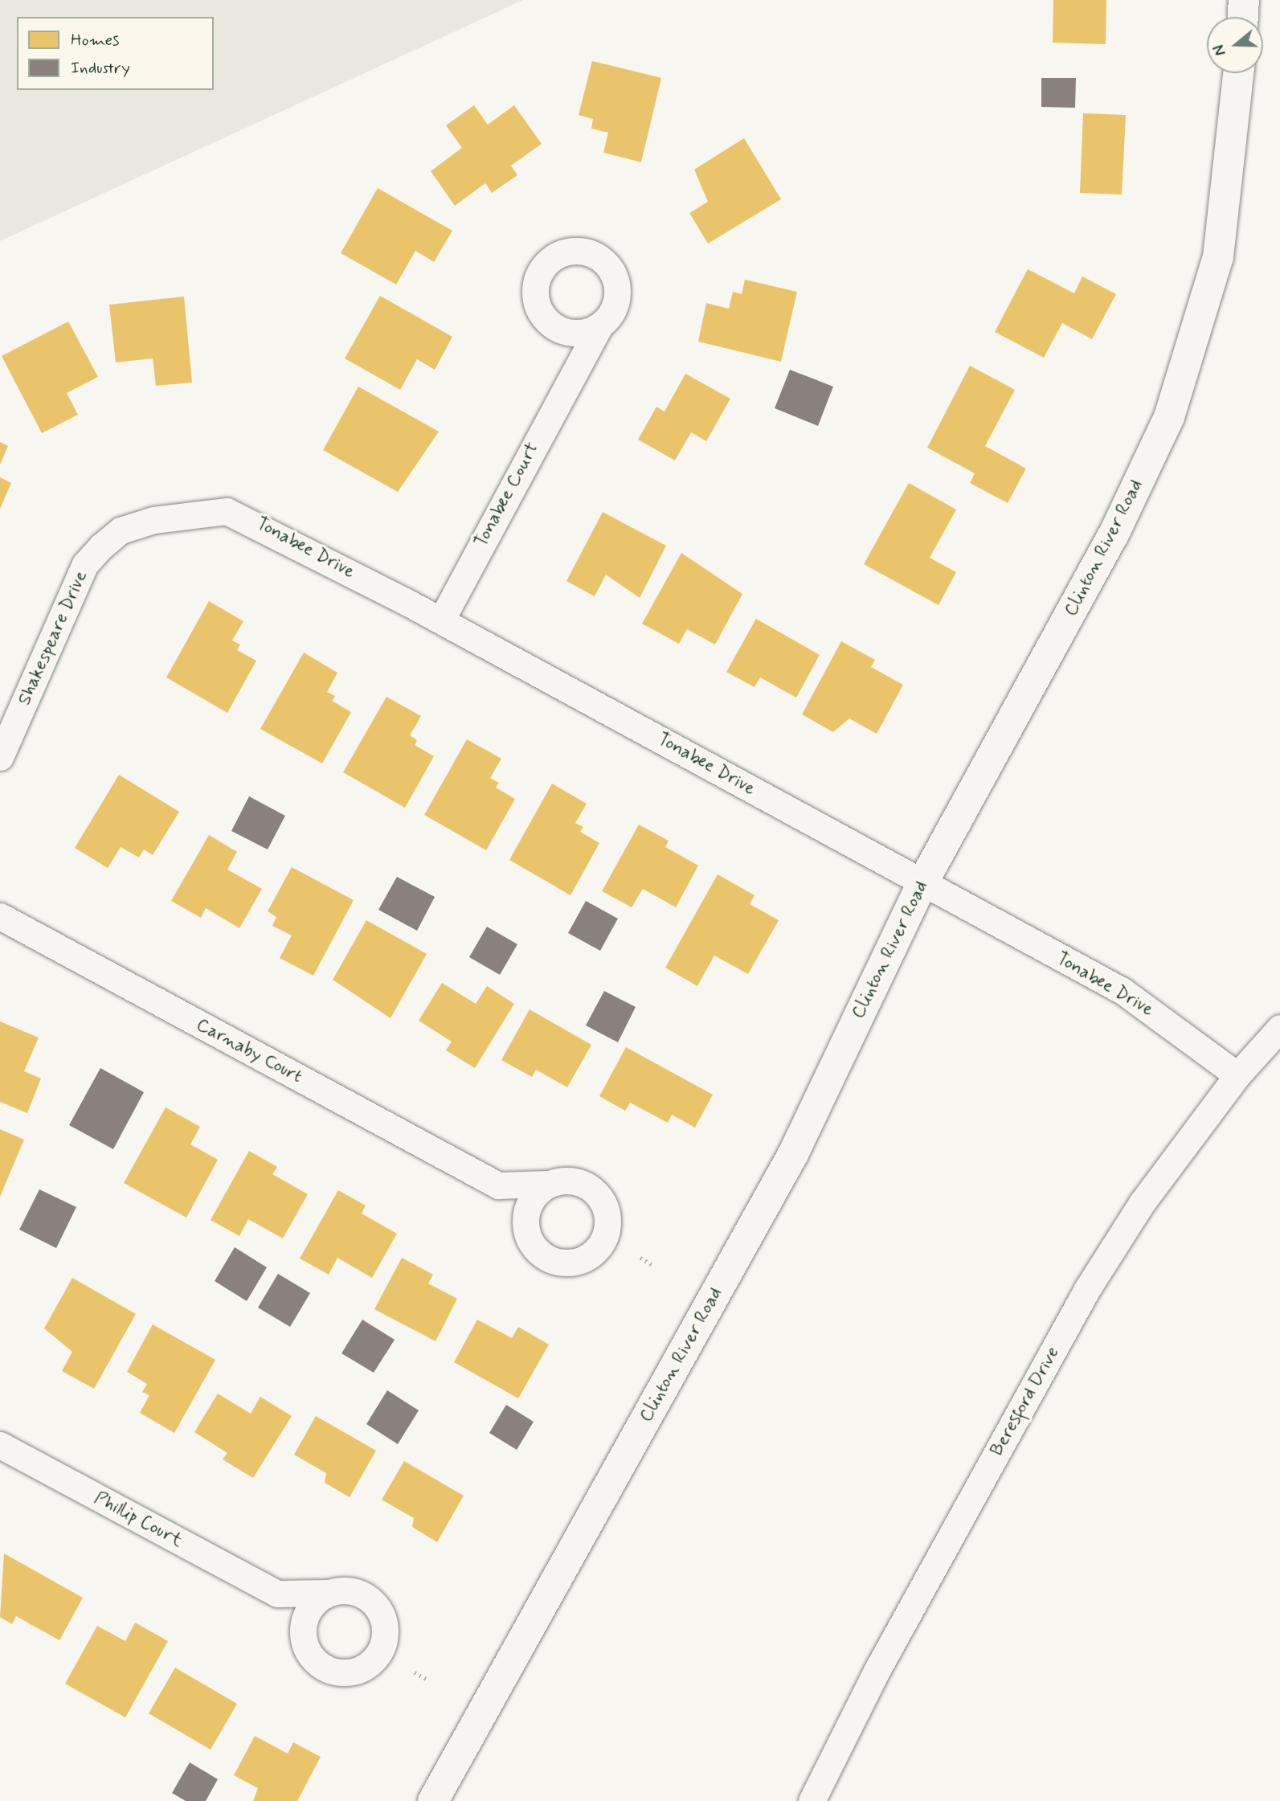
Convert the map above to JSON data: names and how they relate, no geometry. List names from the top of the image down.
{
  "streets": {
    "street": [
      "Tonabee Court",
      "Tonabee Drive",
      "Clinton River Road",
      "Shakespeare Drive",
      "Carnaby Court",
      "Beresford Drive",
      "Phillip Court"
    ]
  },
  "crossings": [
    ["Tonabee Court", "Tonabee Drive"],
    ["Tonabee Drive", "Clinton River Road"],
    ["Tonabee Drive", "Shakespeare Drive"],
    ["Tonabee Drive", "Beresford Drive"]
  ],
  "legend": ["Homes", "Industry"],
  "north": "left"
}
